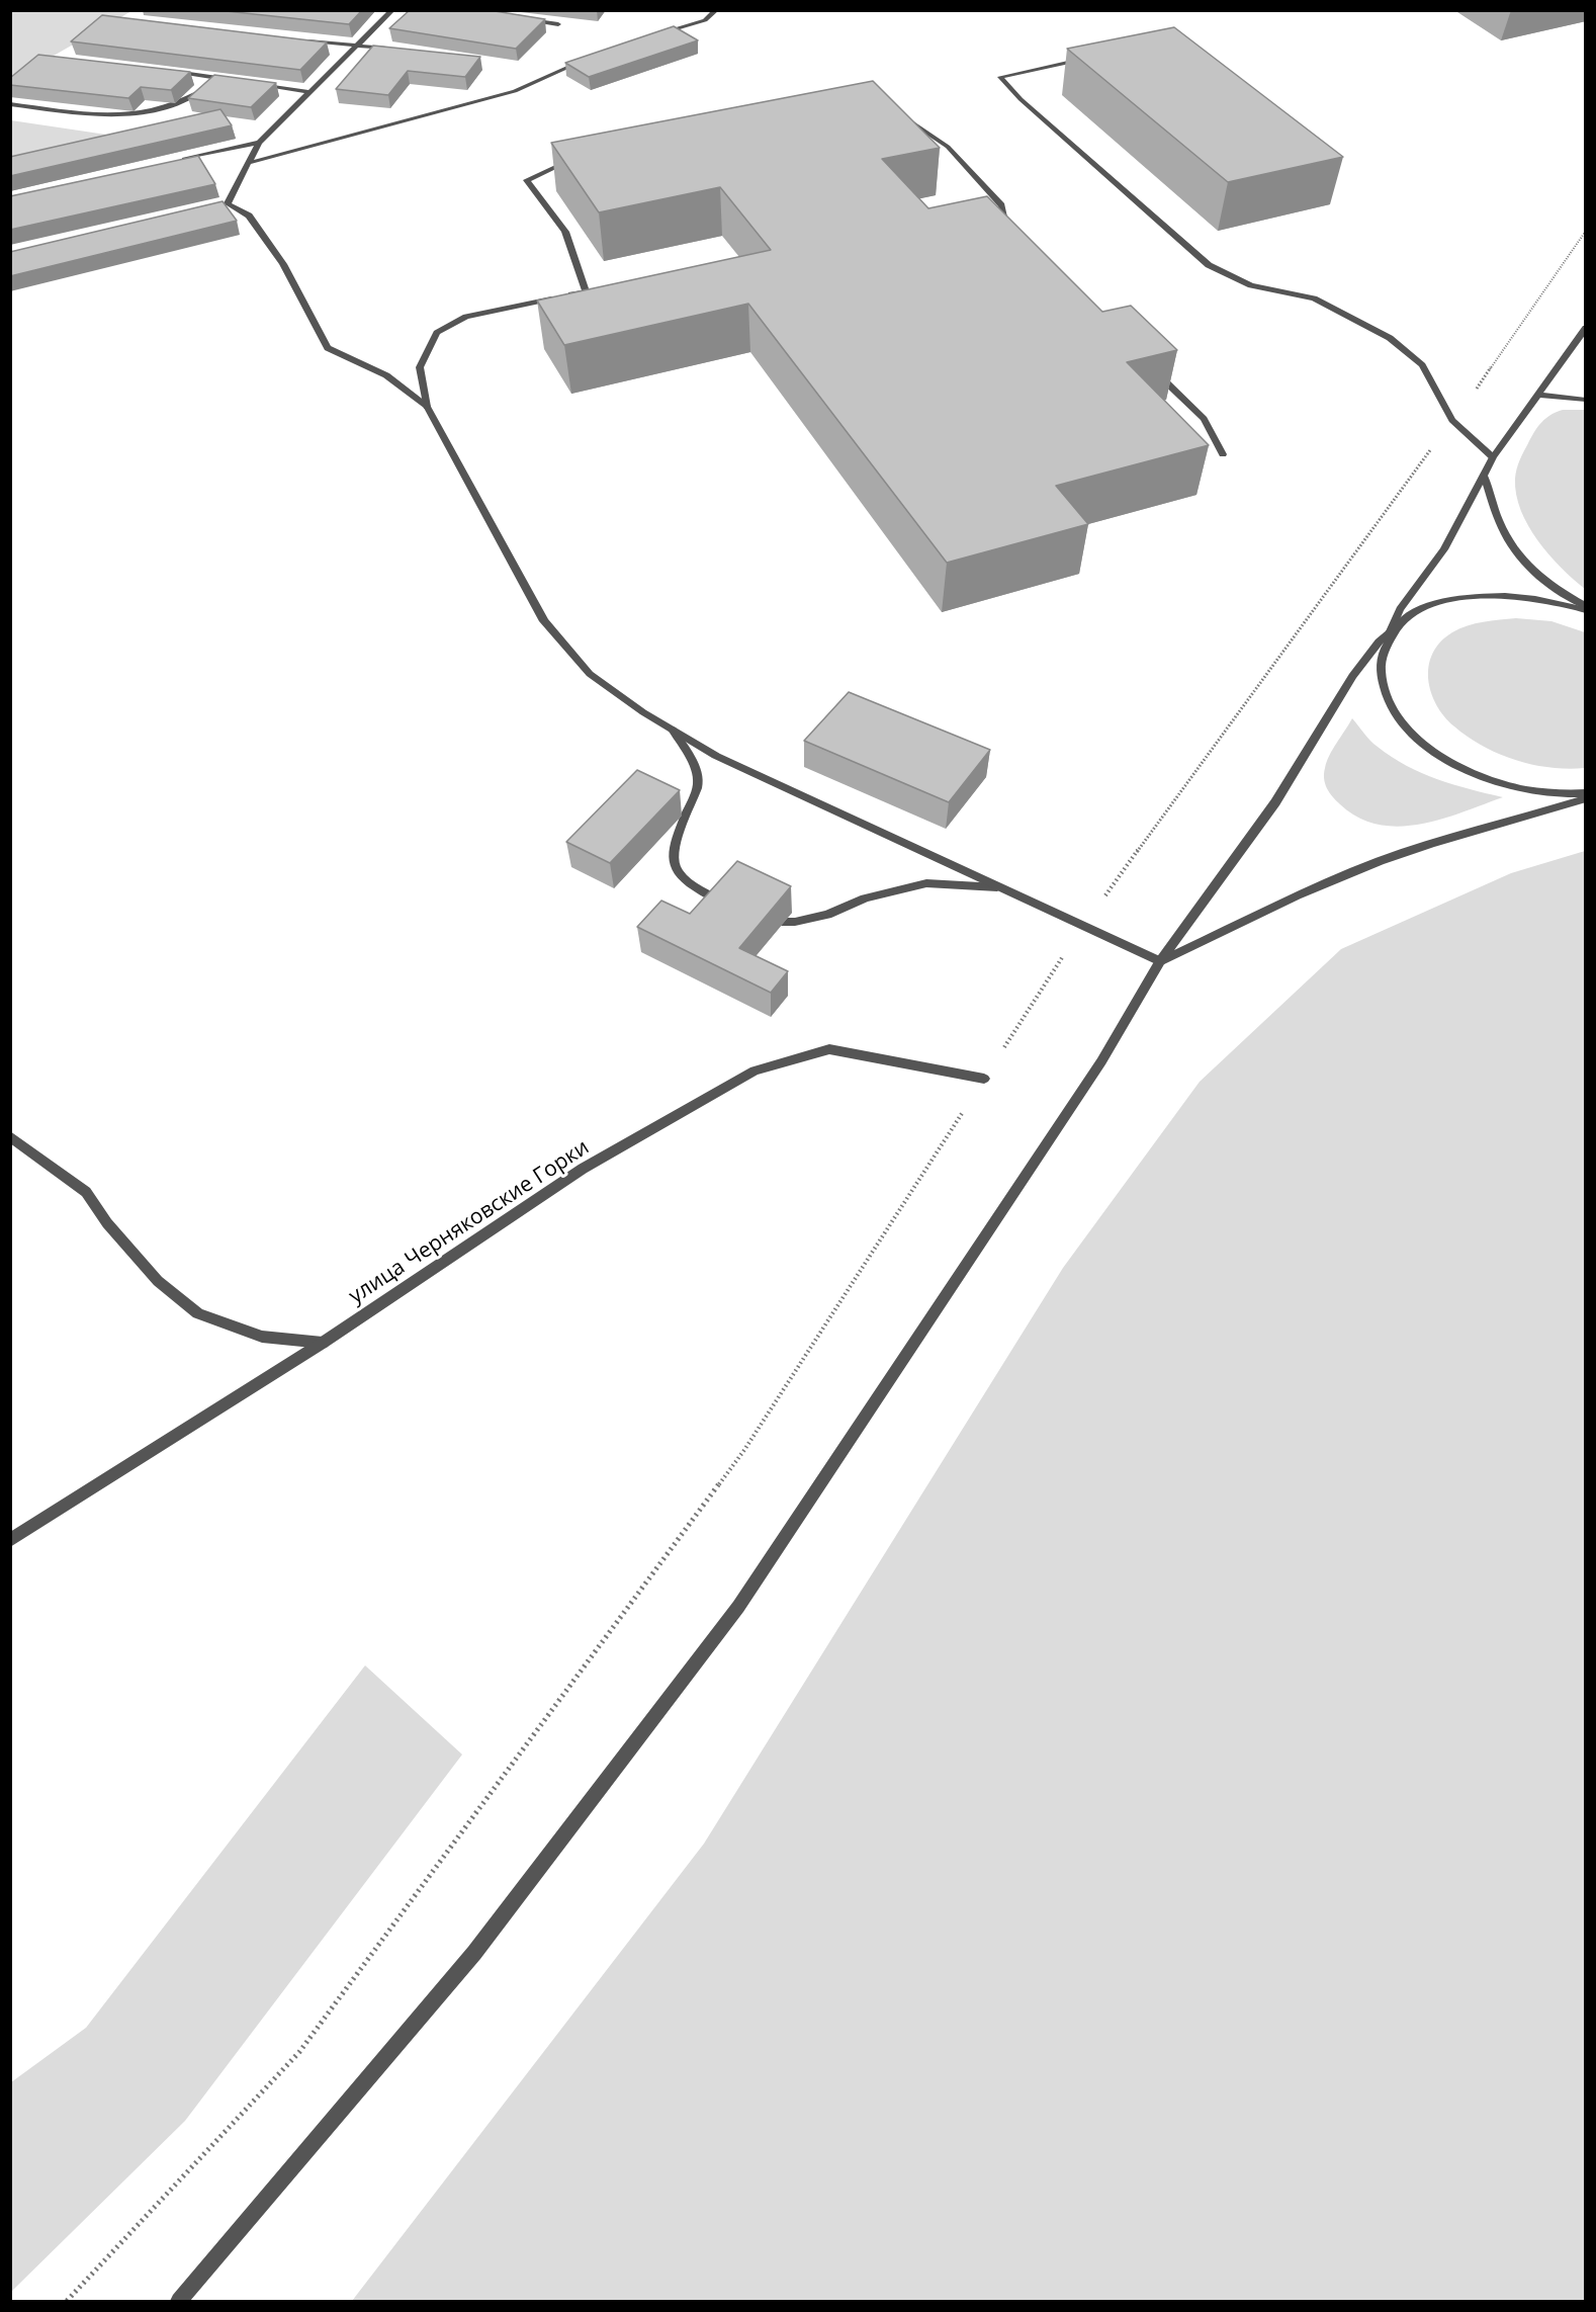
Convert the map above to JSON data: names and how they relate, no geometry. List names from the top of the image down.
{
  "streets": {
    "street": ["улица Черняковские Горки"]
  }
}
